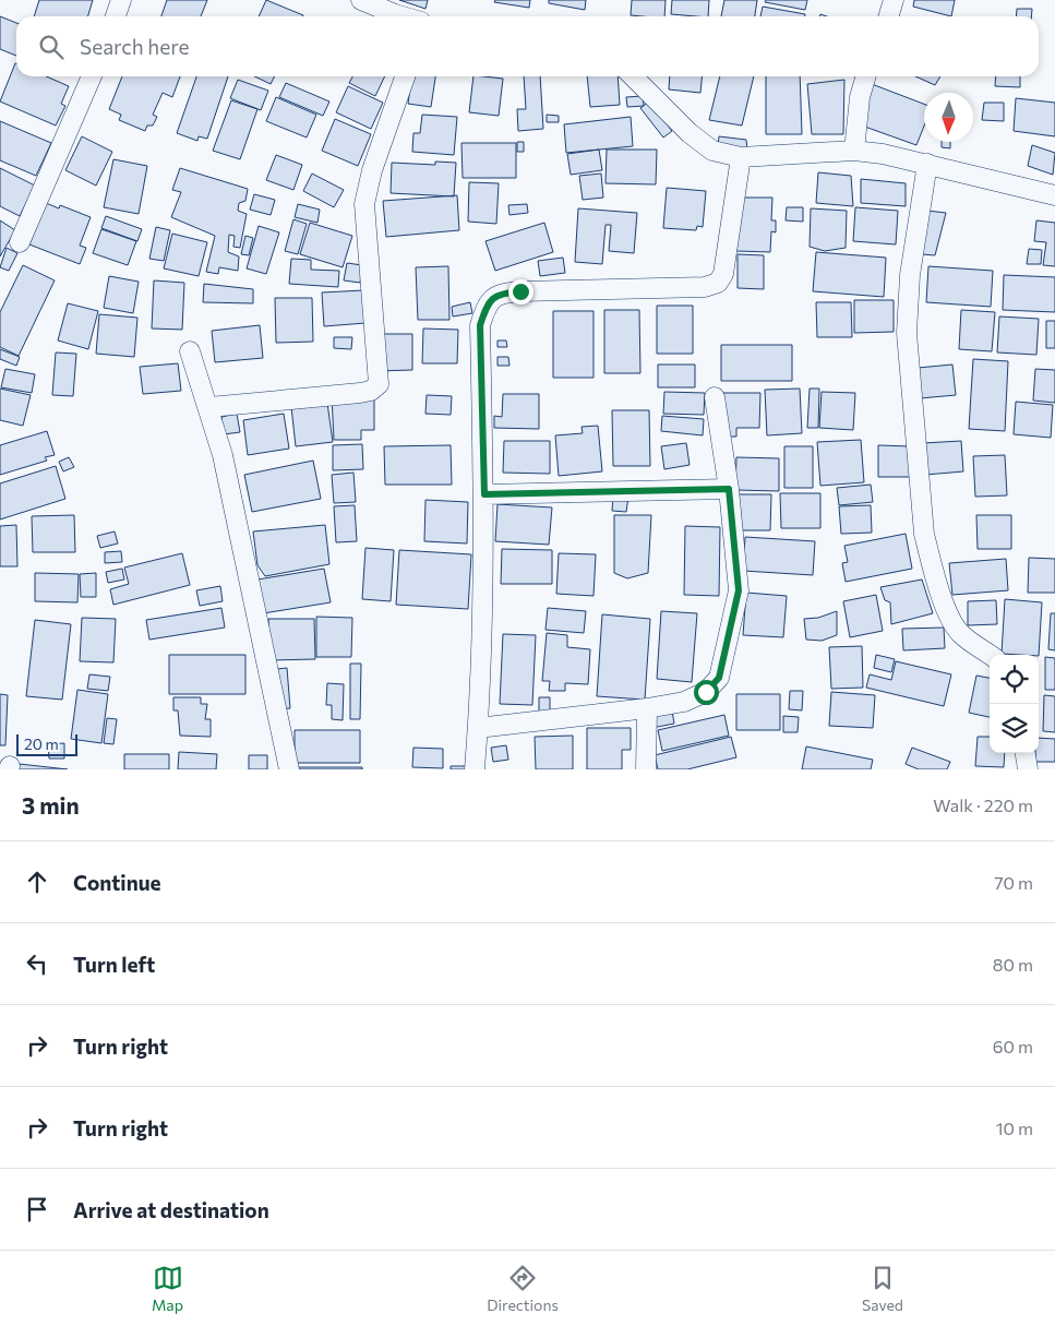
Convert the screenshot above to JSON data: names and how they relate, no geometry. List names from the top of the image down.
{
  "scale_bar": "20 m",
  "north": "bottom",
  "page": {
    "search": "Search here",
    "scale": "20 m",
    "heading": ["3 min", "Walk · 220 m"],
    "list": [
      ["Continue", "70 m"],
      ["Turn left", "80 m"],
      ["Turn right", "60 m"],
      ["Turn right", "10 m"],
      "Arrive at destination"
    ],
    "nav": ["Map", "Directions", "Saved"]
  }
}
